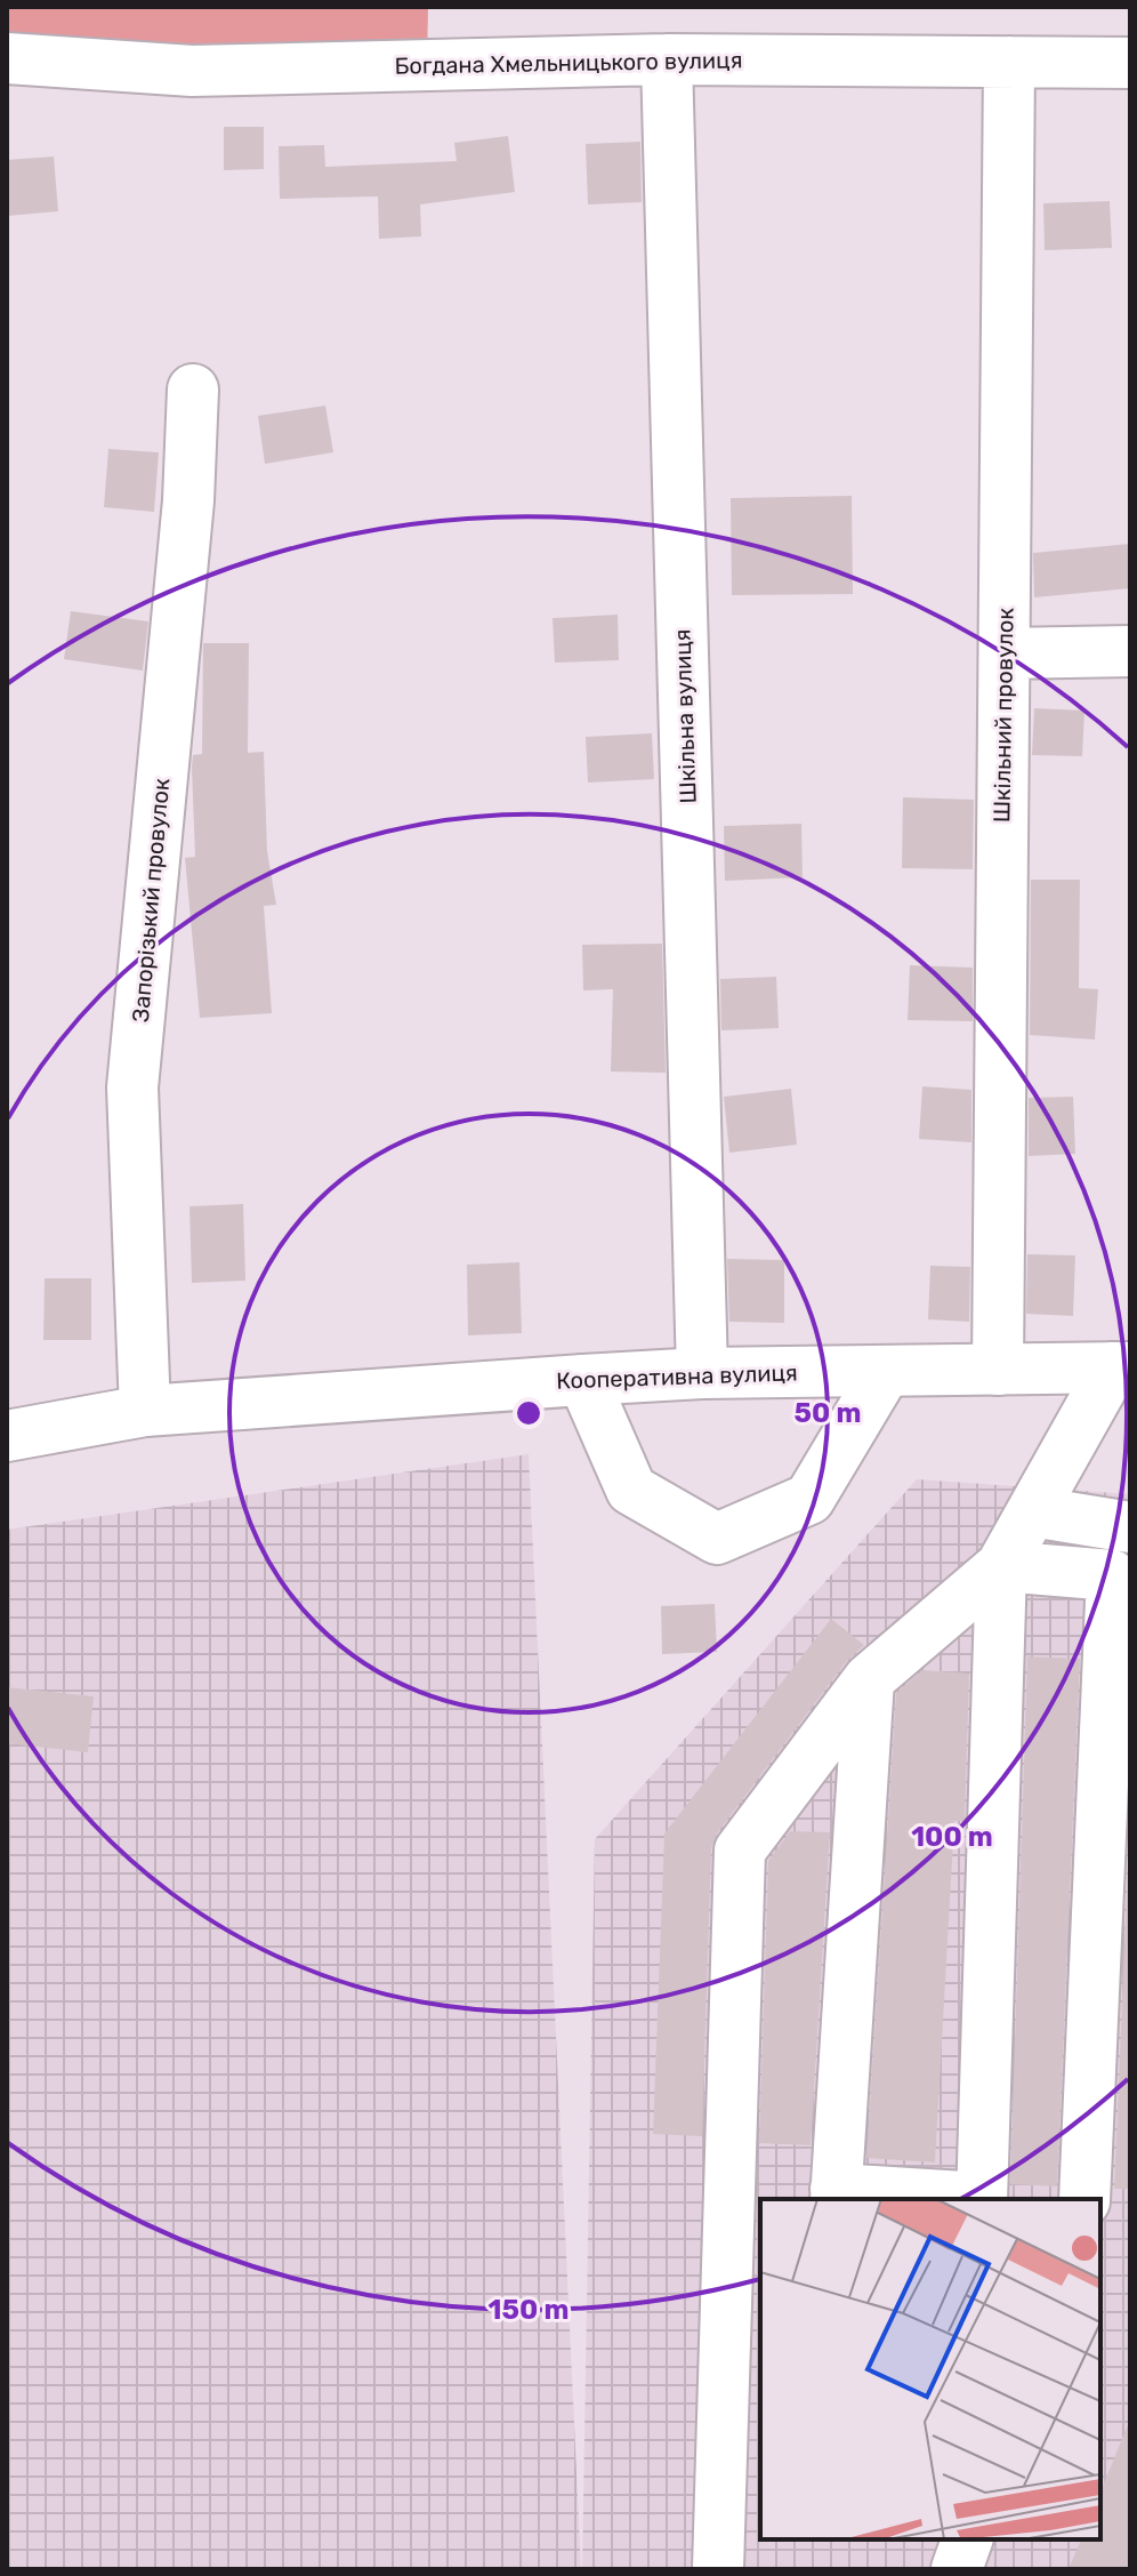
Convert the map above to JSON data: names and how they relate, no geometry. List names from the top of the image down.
{
  "streets": {
    "street": [
      "Богдана Хмельницького вулиця",
      "Шкільний провулок",
      "Шкільна вулиця",
      "Запорізький провулок",
      "Кооперативна вулиця"
    ]
  },
  "crossings": [
    ["Богдана Хмельницького вулиця", "Шкільний провулок"],
    ["Богдана Хмельницького вулиця", "Шкільна вулиця"],
    ["Шкільний провулок", "Кооперативна вулиця"],
    ["Шкільна вулиця", "Кооперативна вулиця"],
    ["Запорізький провулок", "Кооперативна вулиця"]
  ],
  "rings": ["50 m", "100 m", "150 m"]
}
